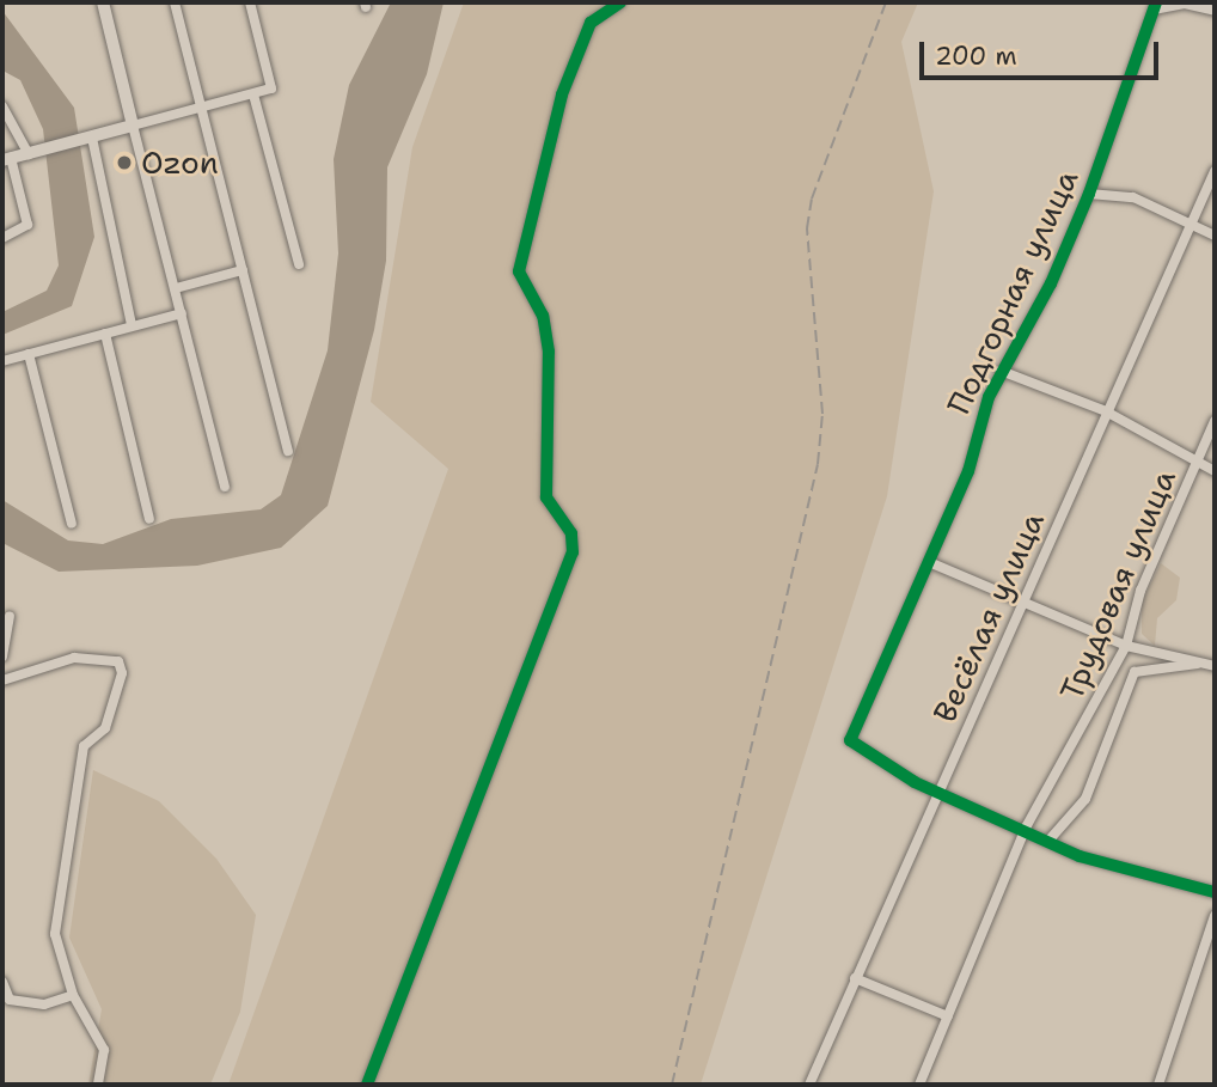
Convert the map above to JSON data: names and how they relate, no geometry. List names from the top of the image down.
{
  "streets": {
    "street": ["Подгорная улица", "Трудовая улица", "Весёлая улица"]
  },
  "crossings": [
    ["Подгорная улица", "Весёлая улица"]
  ],
  "places": ["Ozon"],
  "scale_bar": "200 m"
}
